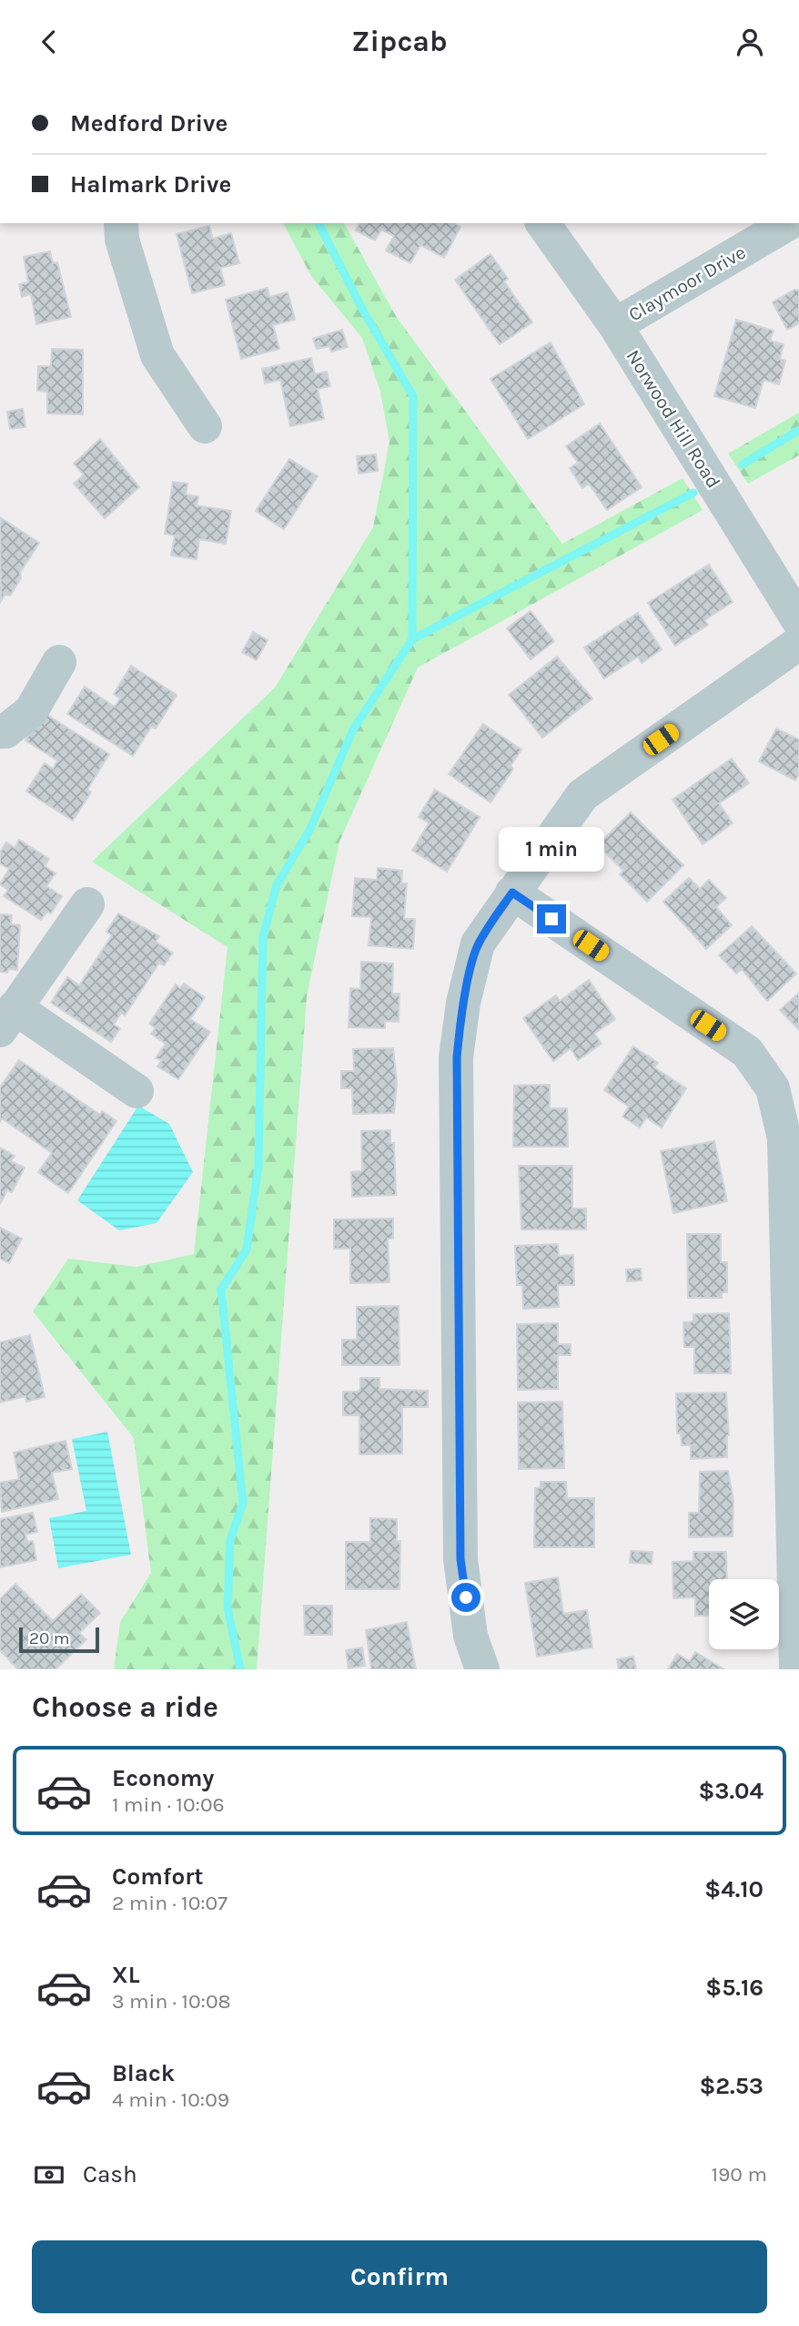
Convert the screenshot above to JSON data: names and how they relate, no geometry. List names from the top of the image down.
{
  "streets": {
    "street": ["Claymoor Drive", "Norwood Hill Road"]
  },
  "crossings": [
    ["Claymoor Drive", "Norwood Hill Road"]
  ],
  "scale_bar": "20 m",
  "page": {
    "header": "Zipcab",
    "banner": ["Medford Drive", "Halmark Drive"],
    "bubble": "1 min",
    "scale": "20 m",
    "heading": "Choose a ride",
    "list": [
      {
        "name": "Economy",
        "note": "1 min · 10:06",
        "value": "$3.04"
      },
      {
        "name": "Comfort",
        "note": "2 min · 10:07",
        "value": "$4.10"
      },
      {
        "name": "XL",
        "note": "3 min · 10:08",
        "value": "$5.16"
      },
      {
        "name": "Black",
        "note": "4 min · 10:09",
        "value": "$2.53"
      }
    ],
    "pay": ["Cash", "190 m"],
    "buttons": "Confirm"
  }
}
